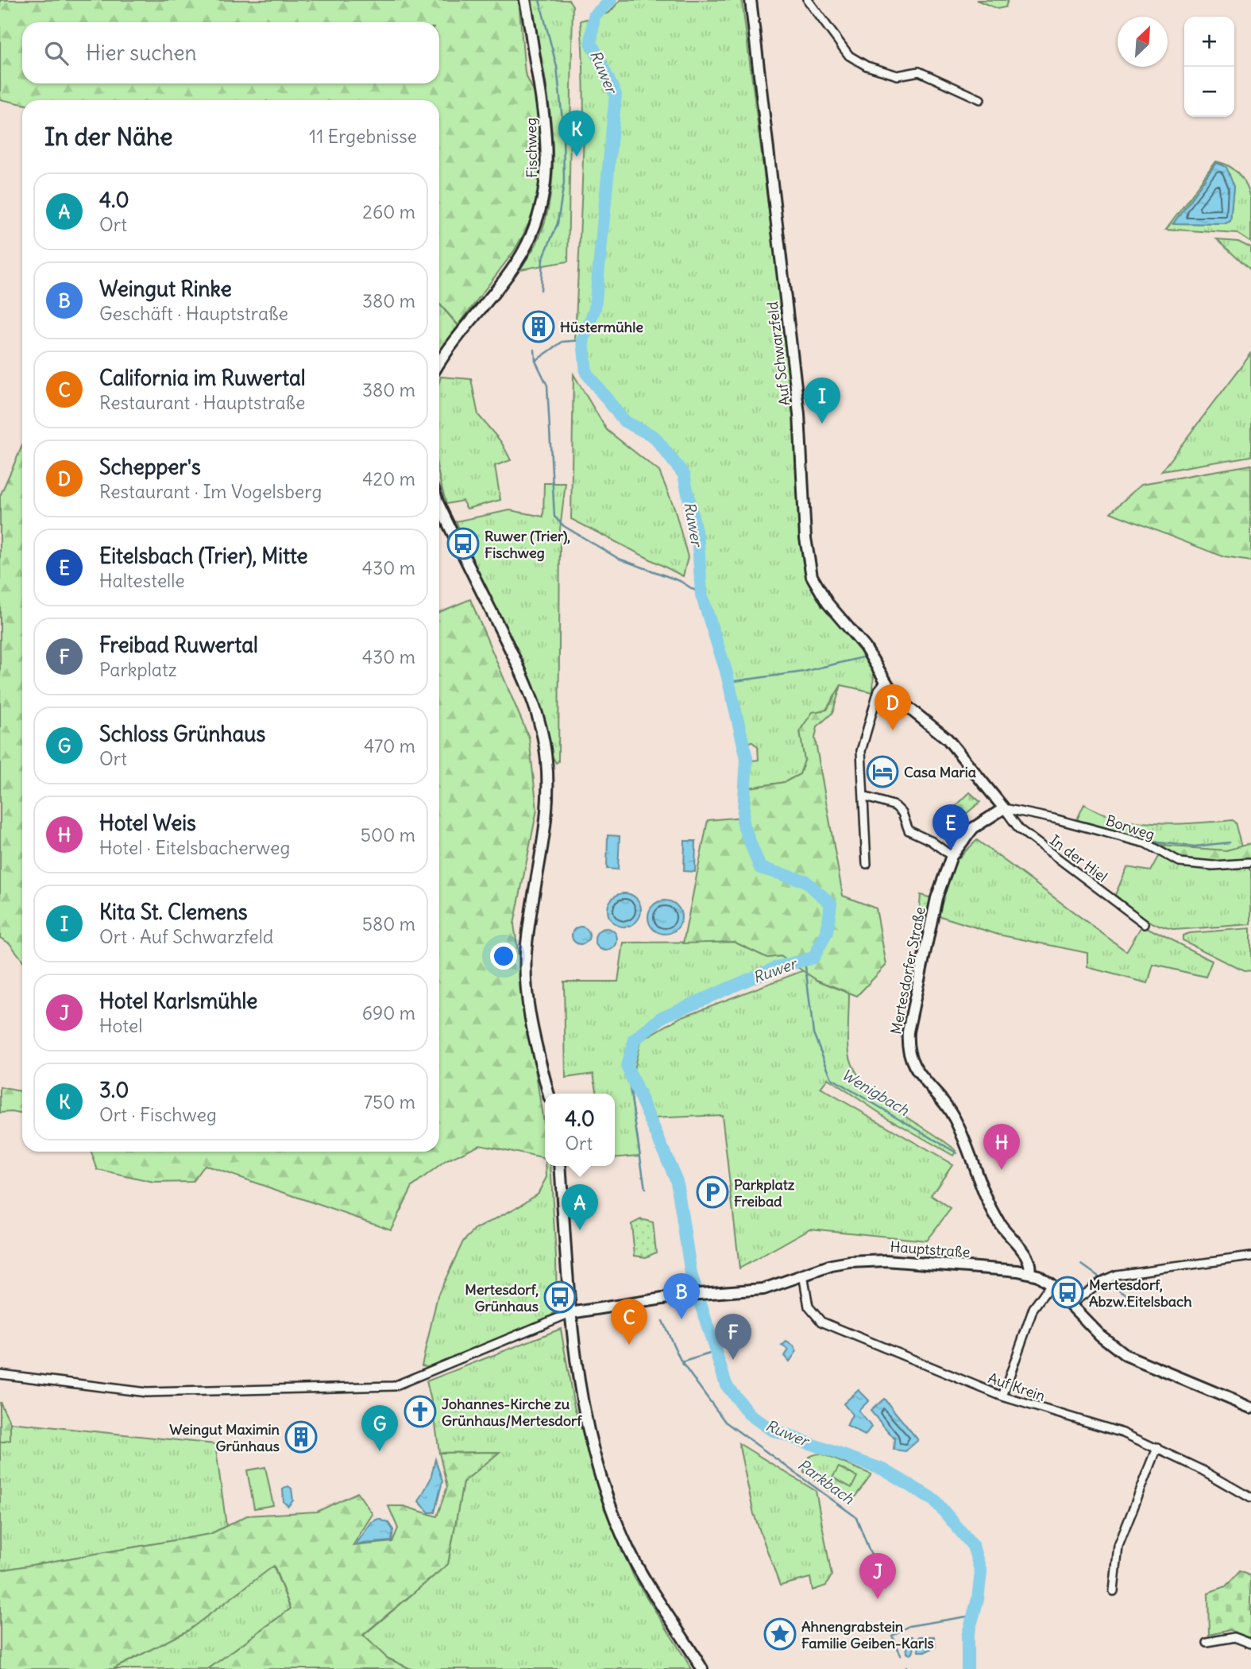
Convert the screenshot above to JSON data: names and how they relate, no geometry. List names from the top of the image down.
{
  "streets": {
    "street": [
      "Fischweg",
      "Auf Schwarzfeld",
      "Borweg",
      "In der Hiel",
      "Mertesdorfer Straße",
      "Hauptstraße",
      "Auf Krein"
    ]
  },
  "crossings": [
    ["Auf Schwarzfeld", "Borweg"],
    ["Auf Schwarzfeld", "In der Hiel"],
    ["Auf Schwarzfeld", "Mertesdorfer Straße"],
    ["Borweg", "In der Hiel"],
    ["Borweg", "Mertesdorfer Straße"],
    ["In der Hiel", "Mertesdorfer Straße"],
    ["Mertesdorfer Straße", "Hauptstraße"],
    ["Hauptstraße", "Auf Krein"]
  ],
  "water": ["Ruwer", "Wenigbach", "Parkbach"],
  "places": {
    "building": ["Hüstermühle", "Weingut Maximin Grünhaus"],
    "bus stop": ["Ruwer (Trier), Fischweg", "Mertesdorf, Abzw.Eitelsbach", "Mertesdorf, Grünhaus"],
    "hotel": ["Casa Maria"],
    "parking": ["Parkplatz Freibad"],
    "church": ["Johannes-Kirche zu Grünhaus/Mertesdorf"],
    "place": ["Ahnengrabstein Familie Geiben-Karls"]
  },
  "north": "top right",
  "page": {
    "map_buttons": ["+", "−"],
    "search": "Hier suchen",
    "heading": ["In der Nähe", "11 Ergebnisse"],
    "pins": [
      "K",
      "I",
      "D",
      "E",
      "H",
      "A",
      "B",
      "C",
      "F",
      "G",
      "J"
    ],
    "list": [
      {
        "mark": "A",
        "name": "4.0",
        "note": "Ort",
        "value": "260 m"
      },
      {
        "mark": "B",
        "name": "Weingut Rinke",
        "note": "Geschäft · Hauptstraße",
        "value": "380 m"
      },
      {
        "mark": "C",
        "name": "California im Ruwertal",
        "note": "Restaurant · Hauptstraße",
        "value": "380 m"
      },
      {
        "mark": "D",
        "name": "Schepper's",
        "note": "Restaurant · Im Vogelsberg",
        "value": "420 m"
      },
      {
        "mark": "E",
        "name": "Eitelsbach (Trier), Mitte",
        "note": "Haltestelle",
        "value": "430 m"
      },
      {
        "mark": "F",
        "name": "Freibad Ruwertal",
        "note": "Parkplatz",
        "value": "430 m"
      },
      {
        "mark": "G",
        "name": "Schloss Grünhaus",
        "note": "Ort",
        "value": "470 m"
      },
      {
        "mark": "H",
        "name": "Hotel Weis",
        "note": "Hotel · Eitelsbacherweg",
        "value": "500 m"
      },
      {
        "mark": "I",
        "name": "Kita St. Clemens",
        "note": "Ort · Auf Schwarzfeld",
        "value": "580 m"
      },
      {
        "mark": "J",
        "name": "Hotel Karlsmühle",
        "note": "Hotel",
        "value": "690 m"
      },
      {
        "mark": "K",
        "name": "3.0",
        "note": "Ort · Fischweg",
        "value": "750 m"
      }
    ],
    "popup": ["4.0", "Ort"]
  }
}
